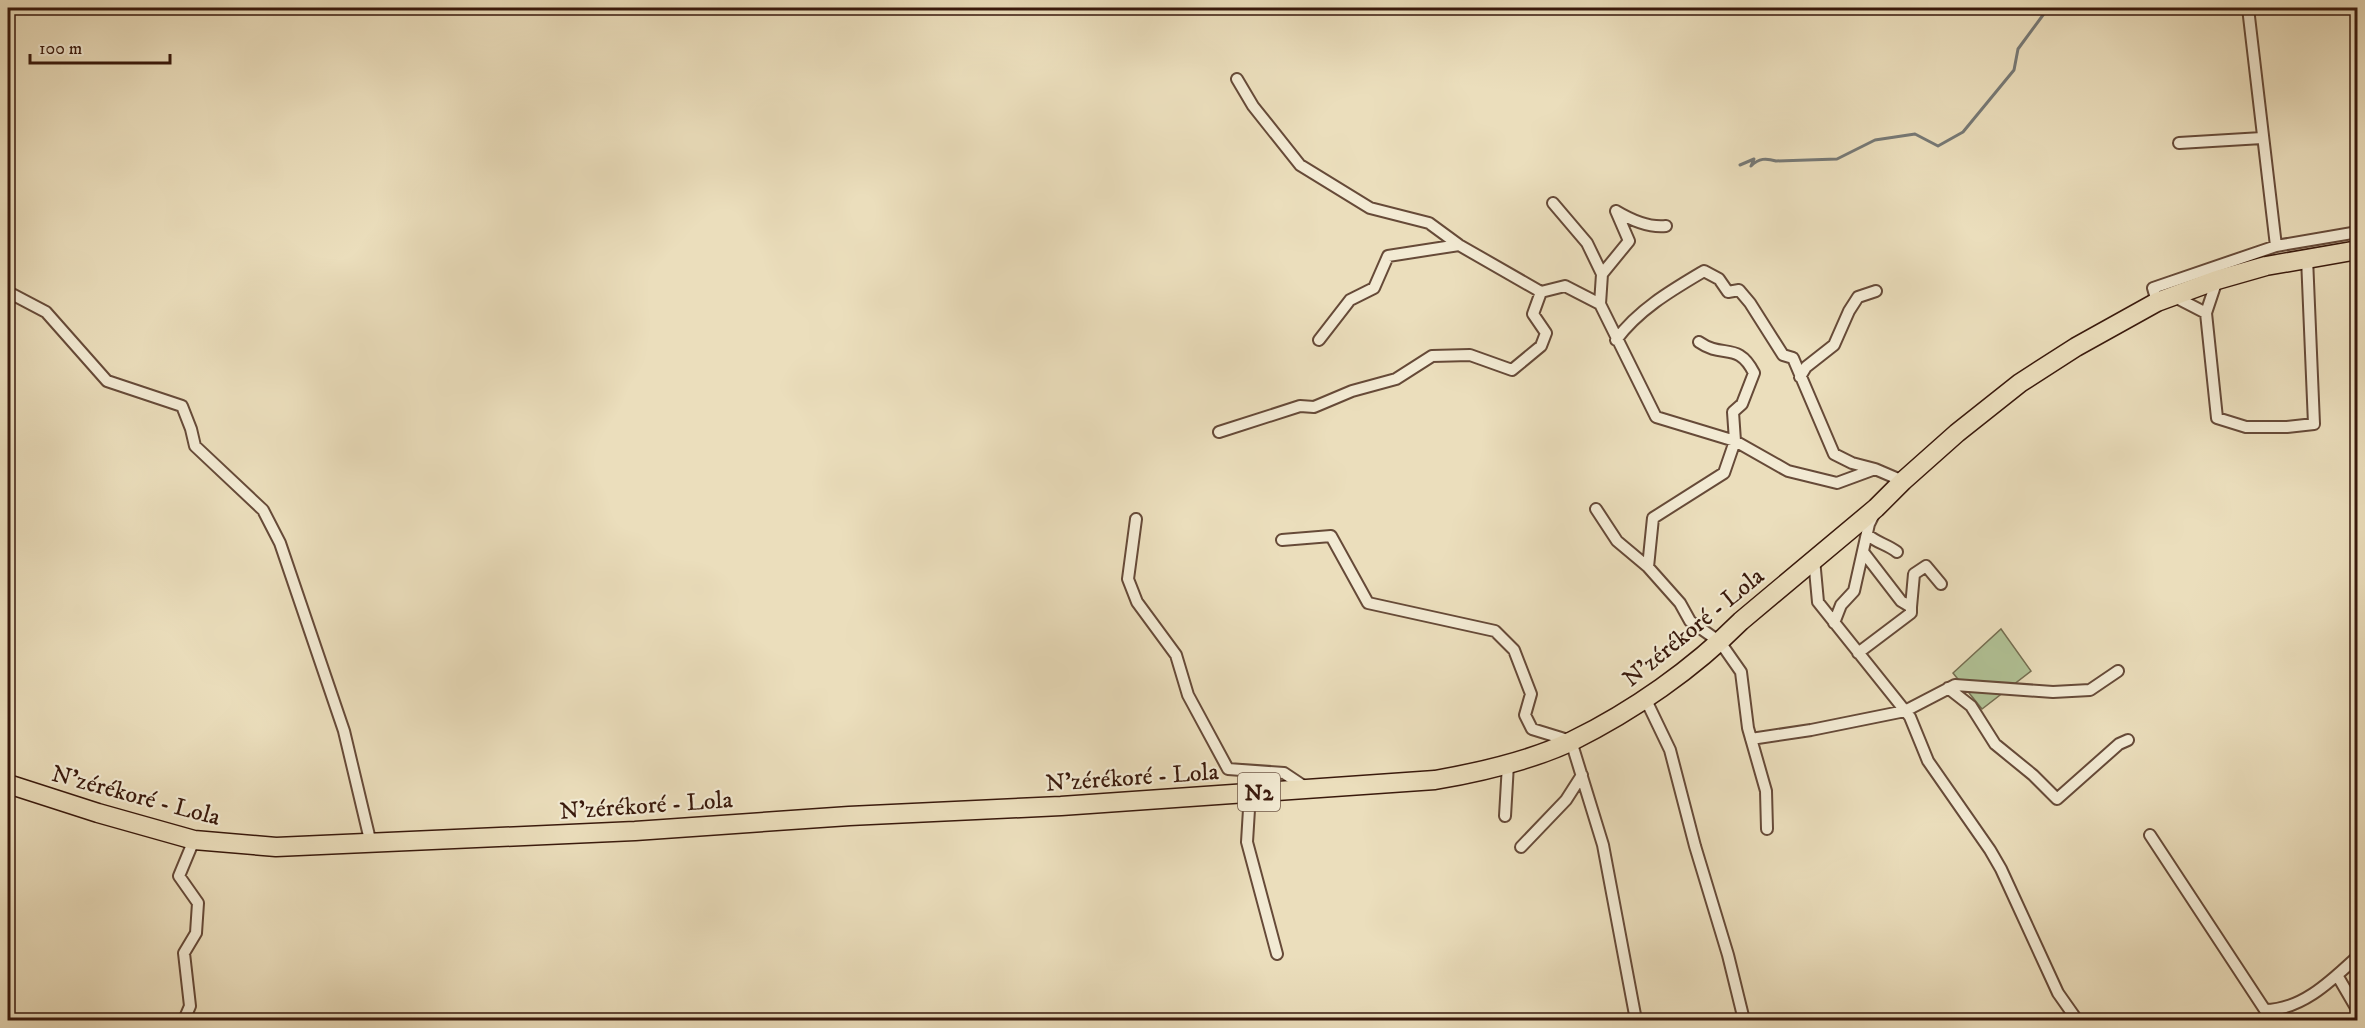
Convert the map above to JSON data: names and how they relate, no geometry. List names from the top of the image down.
{
  "streets": {
    "highway": ["N'zérékoré - Lola", "N2"]
  },
  "scale_bar": "100 m"
}
